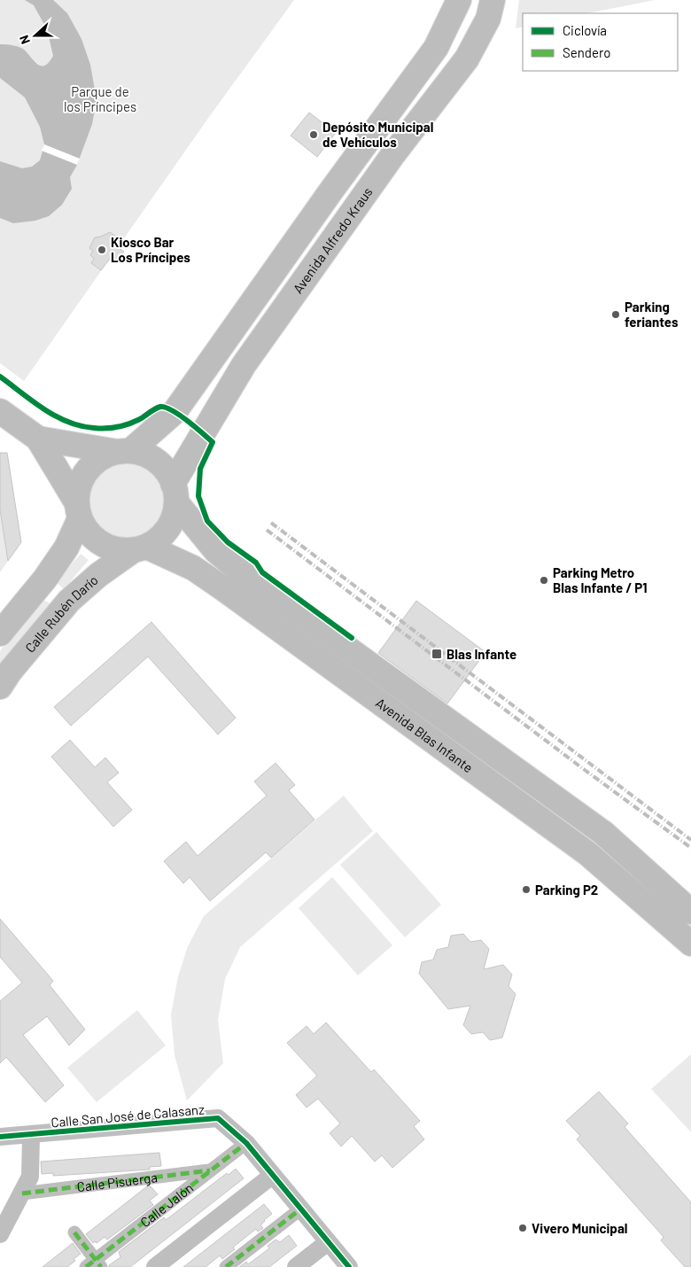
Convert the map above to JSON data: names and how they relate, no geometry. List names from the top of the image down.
{
  "streets": {
    "main road": ["Avenida Alfredo Kraus", "Calle Rubén Darío", "Avenida Blas Infante"],
    "street": ["Calle San José de Calasanz", "Calle Pisuerga", "Calle Jalón"]
  },
  "crossings": [
    ["Avenida Alfredo Kraus", "Calle Rubén Darío"],
    ["Avenida Alfredo Kraus", "Avenida Blas Infante"],
    ["Calle Rubén Darío", "Avenida Blas Infante"],
    ["Calle San José de Calasanz", "Calle Jalón"],
    ["Calle Pisuerga", "Calle Jalón"]
  ],
  "parks": ["Parque de los Príncipes"],
  "places": {
    "other": [
      "Depósito Municipal de Vehículos",
      "Kiosco Bar Los Príncipes",
      "Parking feriantes",
      "Parking Metro Blas Infante / P1",
      "Parking P2",
      "Vivero Municipal"
    ],
    "transit": ["Blas Infante"]
  },
  "legend": ["Ciclovía", "Sendero"],
  "north": "left"
}
